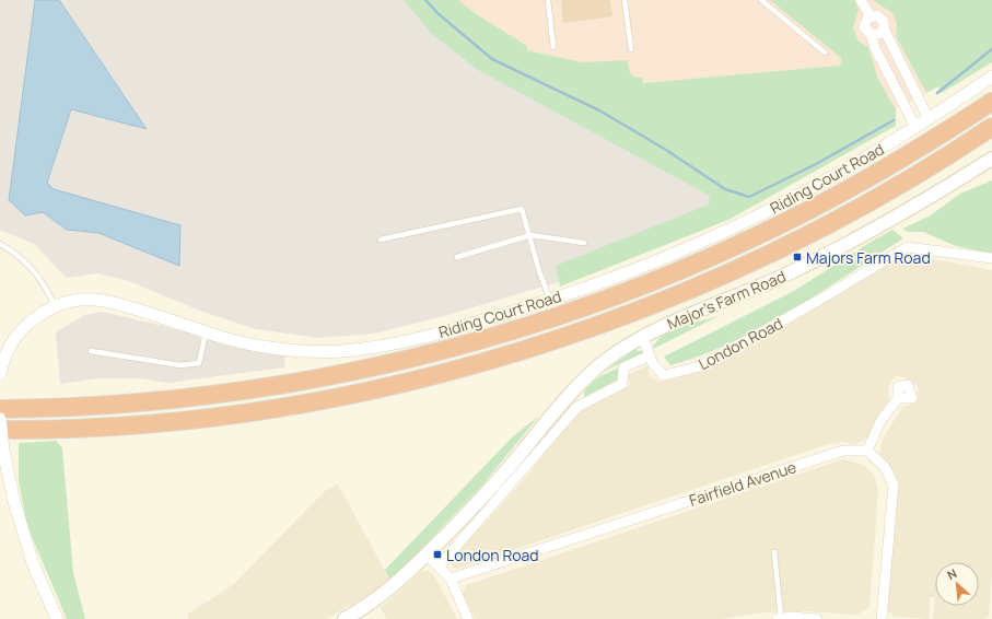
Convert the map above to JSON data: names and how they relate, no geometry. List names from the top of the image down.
{
  "streets": {
    "main road": ["Major's Farm Road"],
    "street": ["Riding Court Road", "London Road", "Fairfield Avenue"]
  },
  "crossings": [
    ["Major's Farm Road", "London Road"]
  ],
  "places": {
    "transit": ["Majors Farm Road", "London Road"]
  },
  "north": "top left"
}
